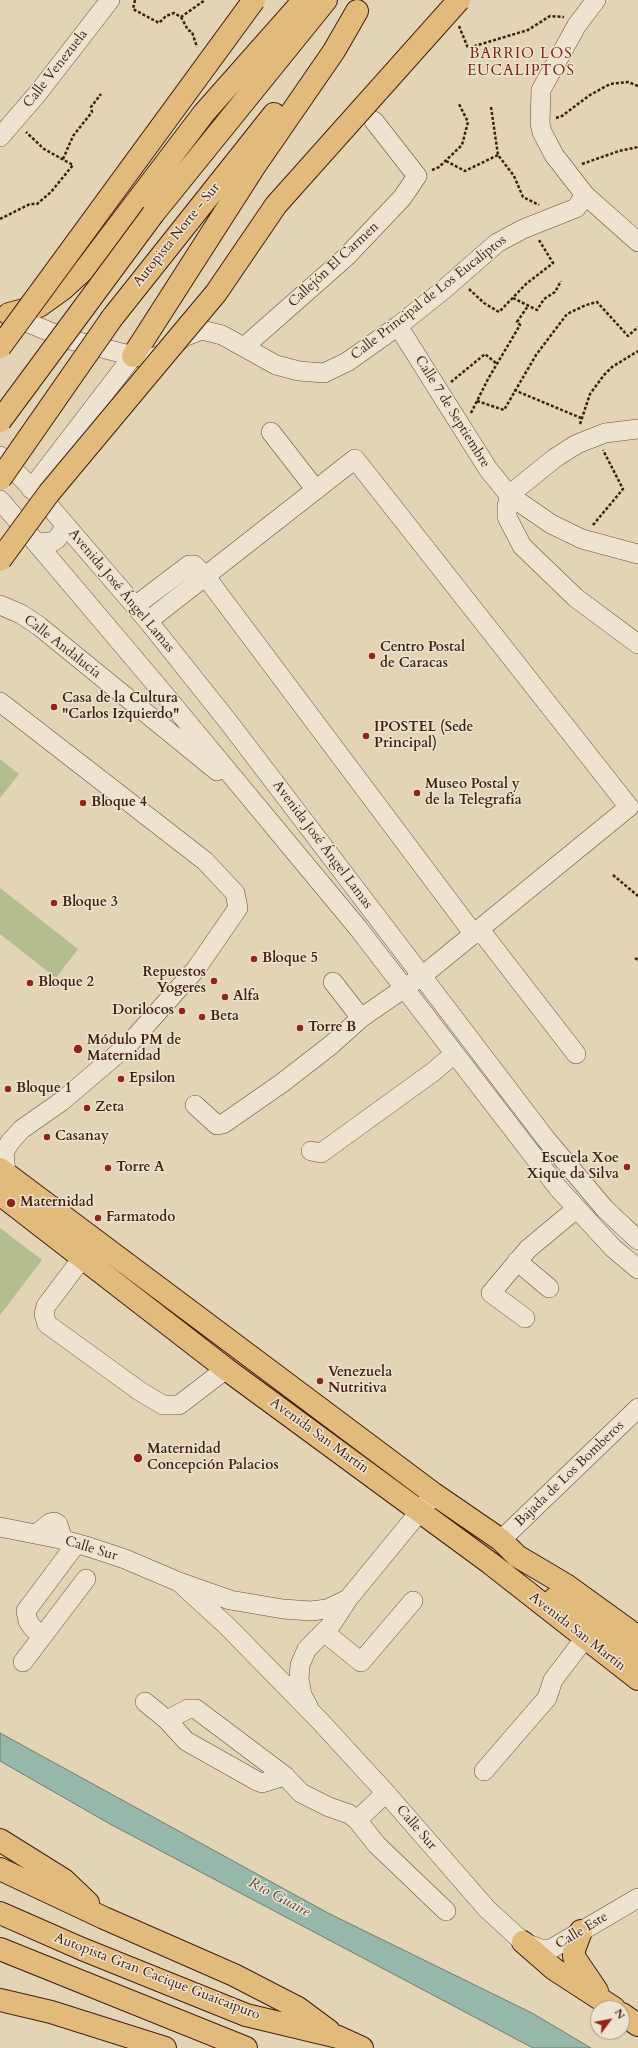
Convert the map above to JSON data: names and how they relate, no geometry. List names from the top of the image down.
{
  "streets": {
    "main road": ["Autopista Norte - Sur", "Avenida San Martín", "Autopista Gran Cacique Guaicaipuro"],
    "street": [
      "Calle Venezuela",
      "Callejón El Carmen",
      "Calle Principal de Los Eucaliptos",
      "Calle 7 de Septiembre",
      "Avenida José Ángel Lamas",
      "Calle Andalucía",
      "Bajada de Los Bomberos",
      "Calle Sur",
      "Calle Este"
    ]
  },
  "crossings": [
    ["Autopista Norte - Sur", "Avenida José Ángel Lamas"],
    ["Callejón El Carmen", "Calle Principal de Los Eucaliptos"],
    ["Calle Principal de Los Eucaliptos", "Calle 7 de Septiembre"],
    ["Avenida José Ángel Lamas", "Calle Andalucía"],
    ["Avenida San Martín", "Bajada de Los Bomberos"],
    ["Avenida San Martín", "Calle Sur"],
    ["Calle Sur", "Calle Este"]
  ],
  "districts": ["BARRIO LOS EUCALIPTOS"],
  "water": ["Río Guaire"],
  "places": [
    "Centro Postal de Caracas",
    "Casa de la Cultura \"Carlos Izquierdo\"",
    "IPOSTEL (Sede Principal)",
    "Museo Postal y de la Telegrafía",
    "Bloque 4",
    "Bloque 3",
    "Bloque 5",
    "Repuestos Yogeres",
    "Bloque 2",
    "Alfa",
    "Dorilocos",
    "Beta",
    "Torre B",
    "Módulo PM de Maternidad",
    "Epsilon",
    "Bloque 1",
    "Zeta",
    "Casanay",
    "Escuela Xoe Xique da Silva",
    "Torre A",
    "Maternidad",
    "Farmatodo",
    "Venezuela Nutritiva",
    "Maternidad Concepción Palacios"
  ],
  "north": "top right"
}
